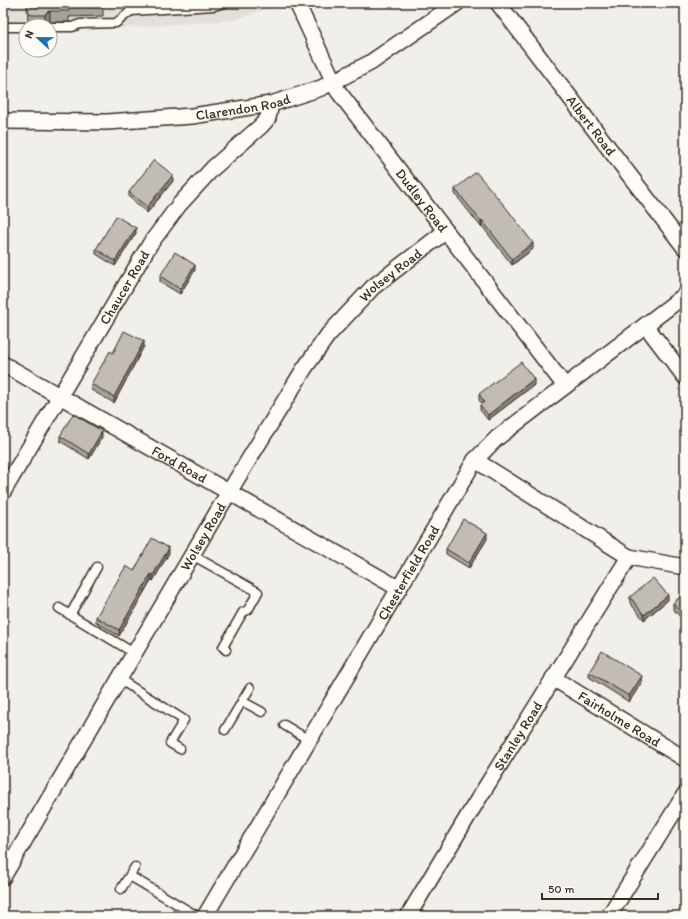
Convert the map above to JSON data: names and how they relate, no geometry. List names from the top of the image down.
{
  "streets": {
    "street": [
      "Clarendon Road",
      "Albert Road",
      "Dudley Road",
      "Wolsey Road",
      "Chaucer Road",
      "Ford Road",
      "Chesterfield Road",
      "Fairholme Road",
      "Stanley Road"
    ]
  },
  "crossings": [
    ["Clarendon Road", "Dudley Road"],
    ["Clarendon Road", "Chaucer Road"],
    ["Dudley Road", "Wolsey Road"],
    ["Dudley Road", "Chesterfield Road"],
    ["Wolsey Road", "Ford Road"],
    ["Chaucer Road", "Ford Road"],
    ["Ford Road", "Chesterfield Road"],
    ["Fairholme Road", "Stanley Road"]
  ],
  "scale_bar": "50 m",
  "north": "left"
}
